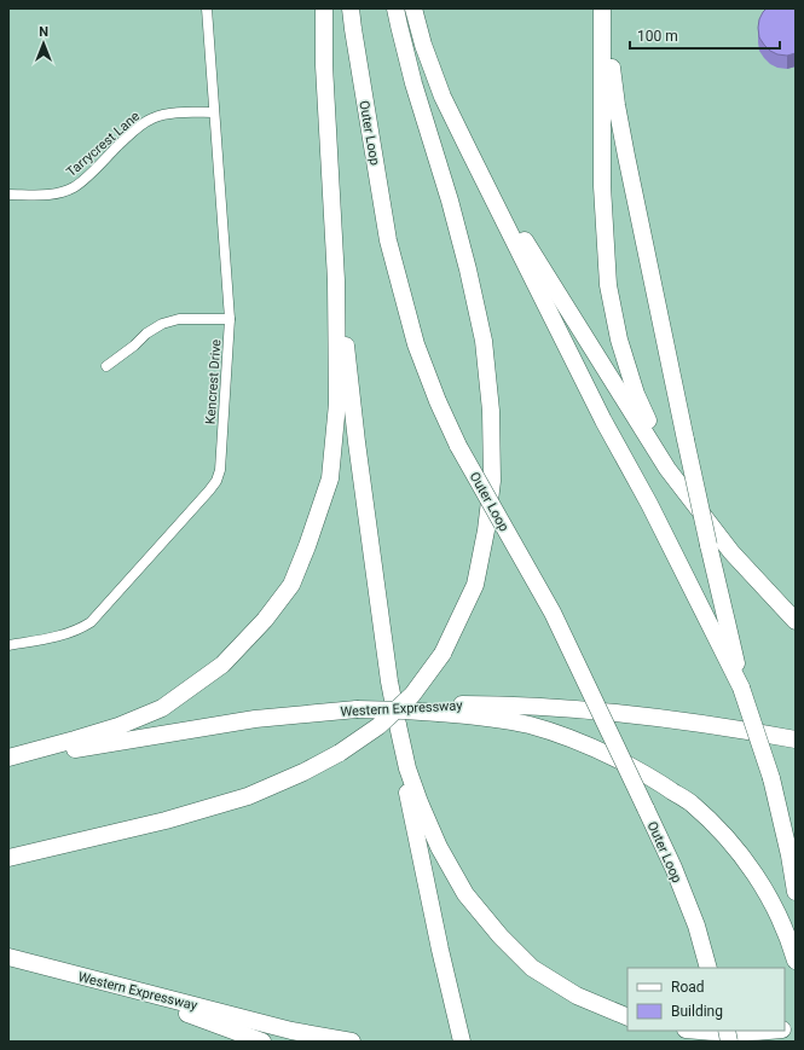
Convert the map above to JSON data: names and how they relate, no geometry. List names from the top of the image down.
{
  "streets": {
    "highway": ["Outer Loop", "Western Expressway"],
    "street": ["Tarrycrest Lane", "Kencrest Drive"]
  },
  "crossings": [
    ["Tarrycrest Lane", "Kencrest Drive"]
  ],
  "legend": ["Road", "Building"],
  "scale_bar": "100 m",
  "north": "top"
}
